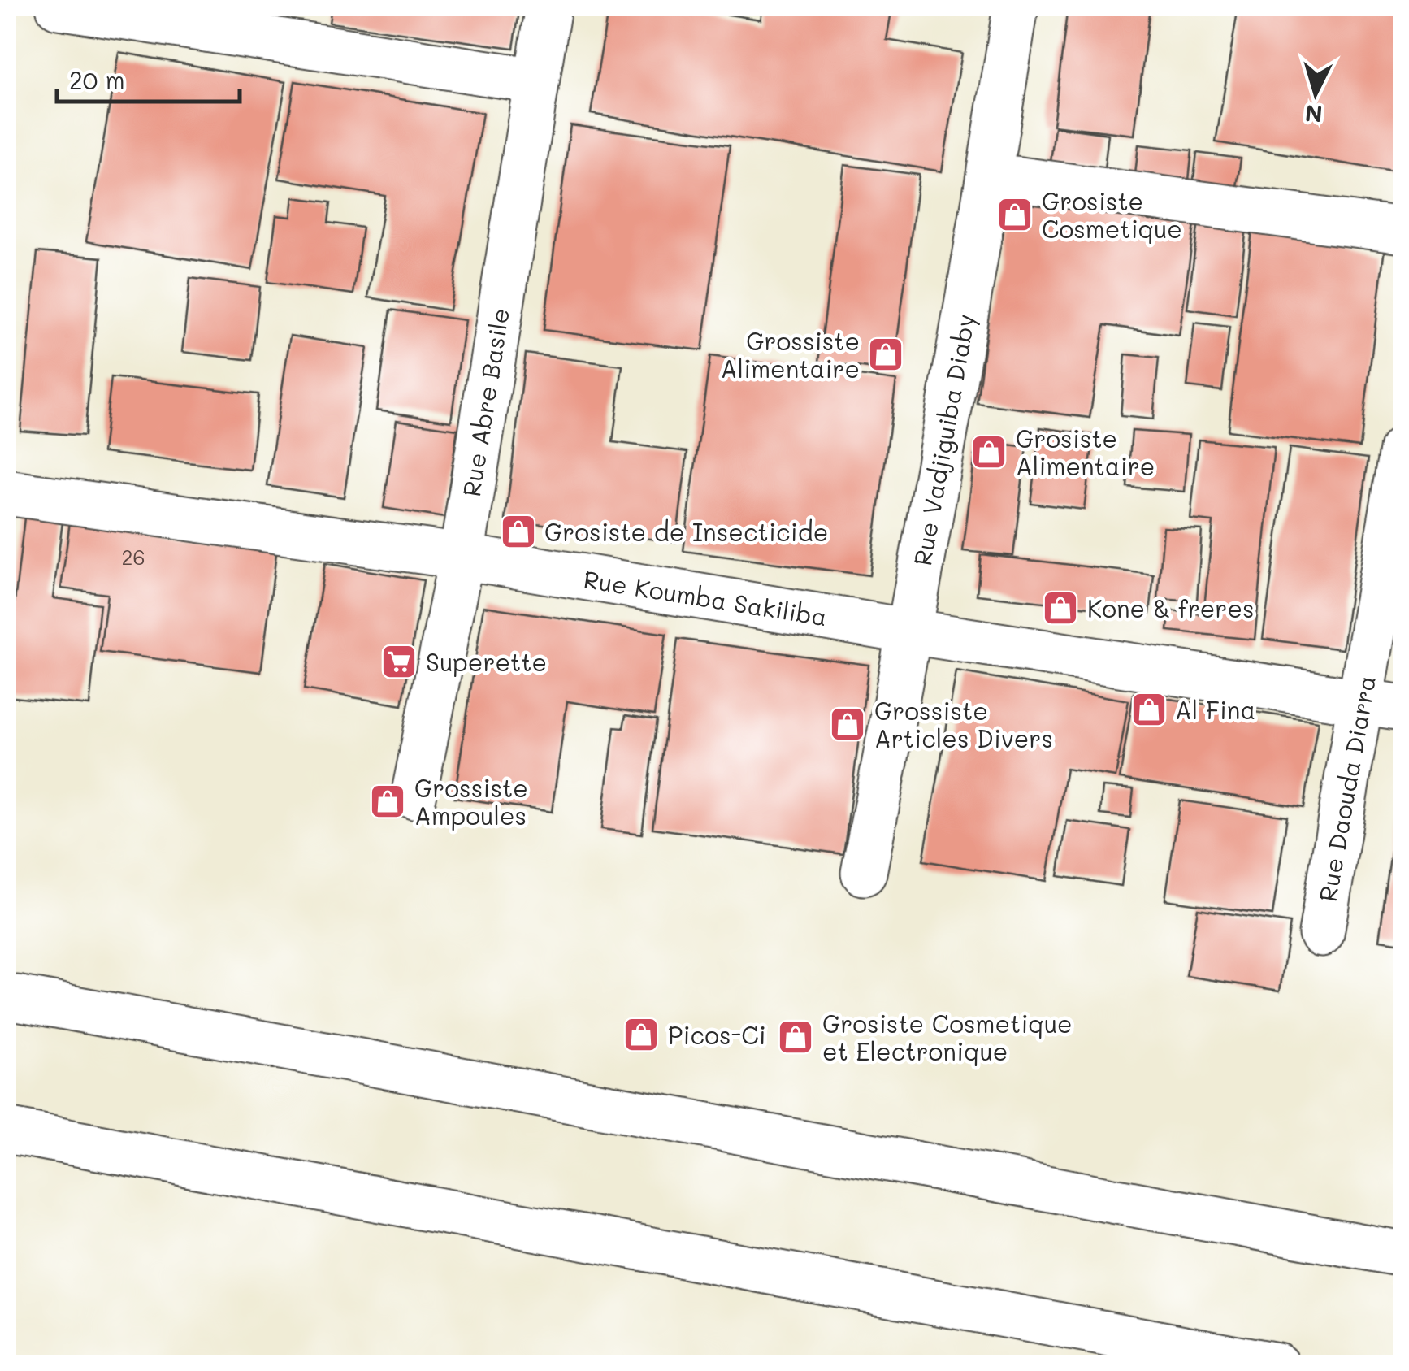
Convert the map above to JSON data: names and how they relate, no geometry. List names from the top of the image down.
{
  "streets": {
    "main road": [
      "Rue Abre Basile",
      "Rue Vadjiguiba Diaby",
      "Rue Koumba Sakiliba",
      "Rue Daouda Diarra"
    ]
  },
  "crossings": [
    ["Rue Abre Basile", "Rue Koumba Sakiliba"],
    ["Rue Vadjiguiba Diaby", "Rue Koumba Sakiliba"],
    ["Rue Koumba Sakiliba", "Rue Daouda Diarra"]
  ],
  "places": {
    "shop": [
      "Grosiste Cosmetique",
      "Grossiste Alimentaire",
      "Grosiste Alimentaire",
      "Grosiste de Insecticide",
      "Kone & freres",
      "Al Fina",
      "Grossiste Articles Divers",
      "Grossiste Ampoules",
      "Picos-Ci",
      "Grosiste Cosmetique et Electronique"
    ],
    "supermarket": ["Superette"]
  },
  "house_numbers": ["26"],
  "scale_bar": "20 m",
  "north": "bottom"
}
